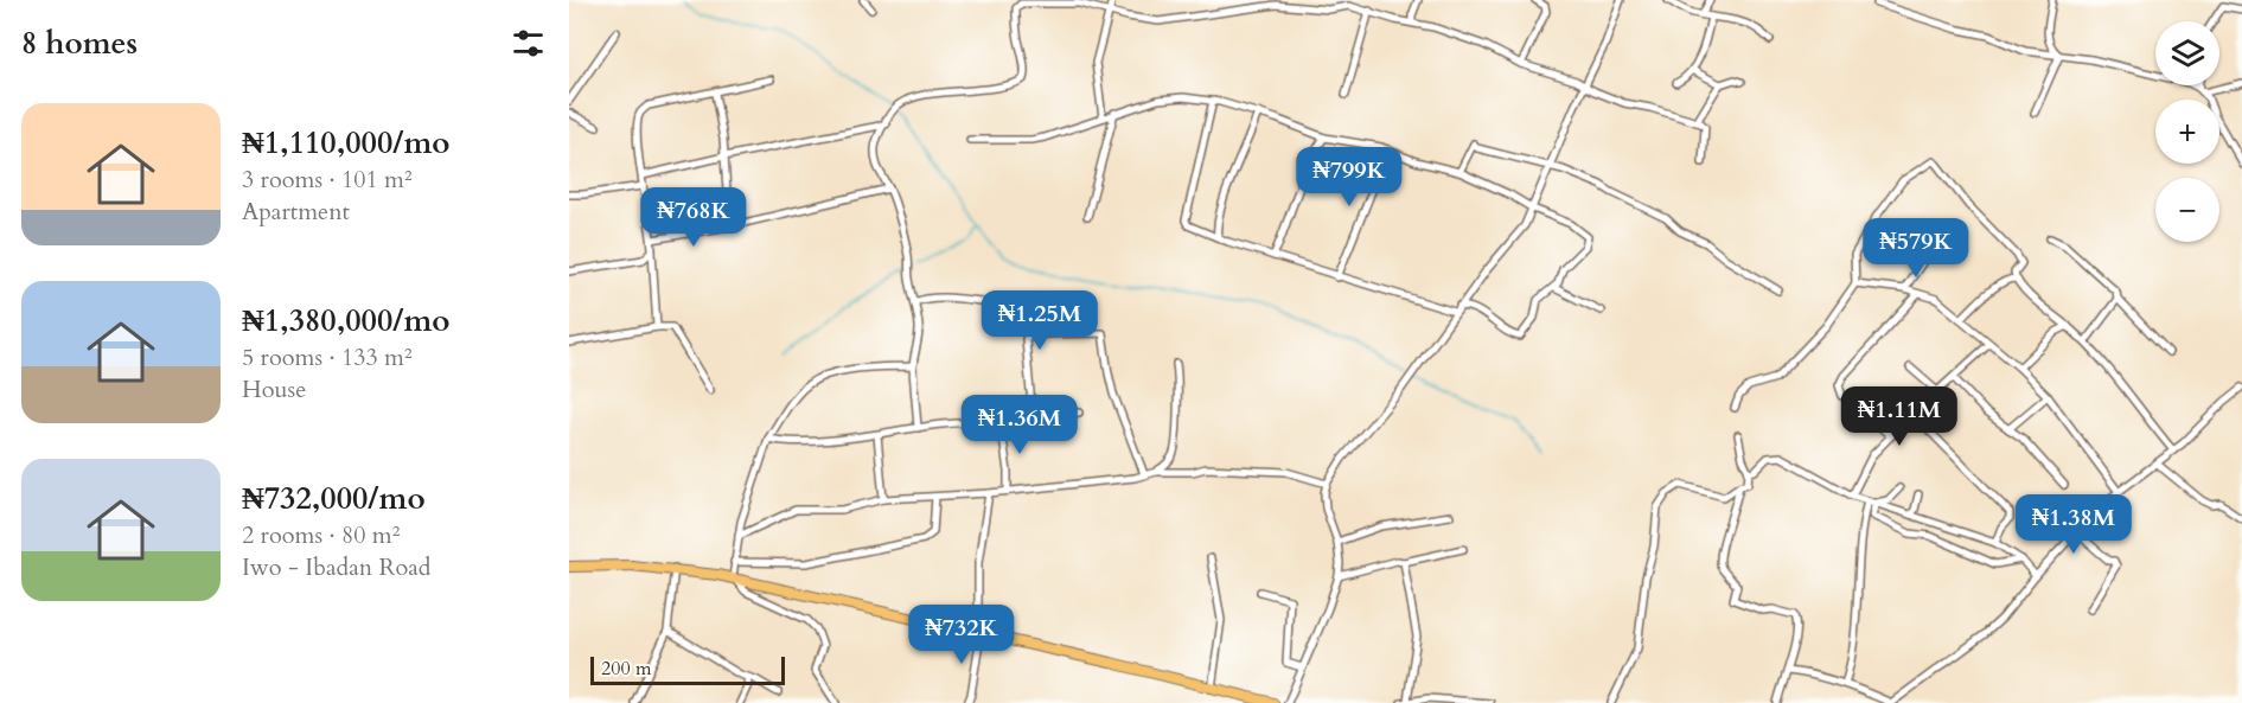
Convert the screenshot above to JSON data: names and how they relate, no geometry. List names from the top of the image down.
{
  "scale_bar": "200 m",
  "page": {
    "heading": "8 homes",
    "map_buttons": ["+", "−"],
    "list": [
      {
        "name": "₦1,110,000/mo",
        "note": "3 rooms · 101 m² · Apartment"
      },
      {
        "name": "₦1,380,000/mo",
        "note": "5 rooms · 133 m² · House"
      },
      {
        "name": "₦732,000/mo",
        "note": "2 rooms · 80 m² · Iwo - Ibadan Road"
      }
    ],
    "price": [
      "₦799K",
      "₦768K",
      "₦579K",
      "₦1.25M",
      "₦1.11M",
      "₦1.36M",
      "₦1.38M",
      "₦732K"
    ],
    "scale": "200 m"
  }
}
